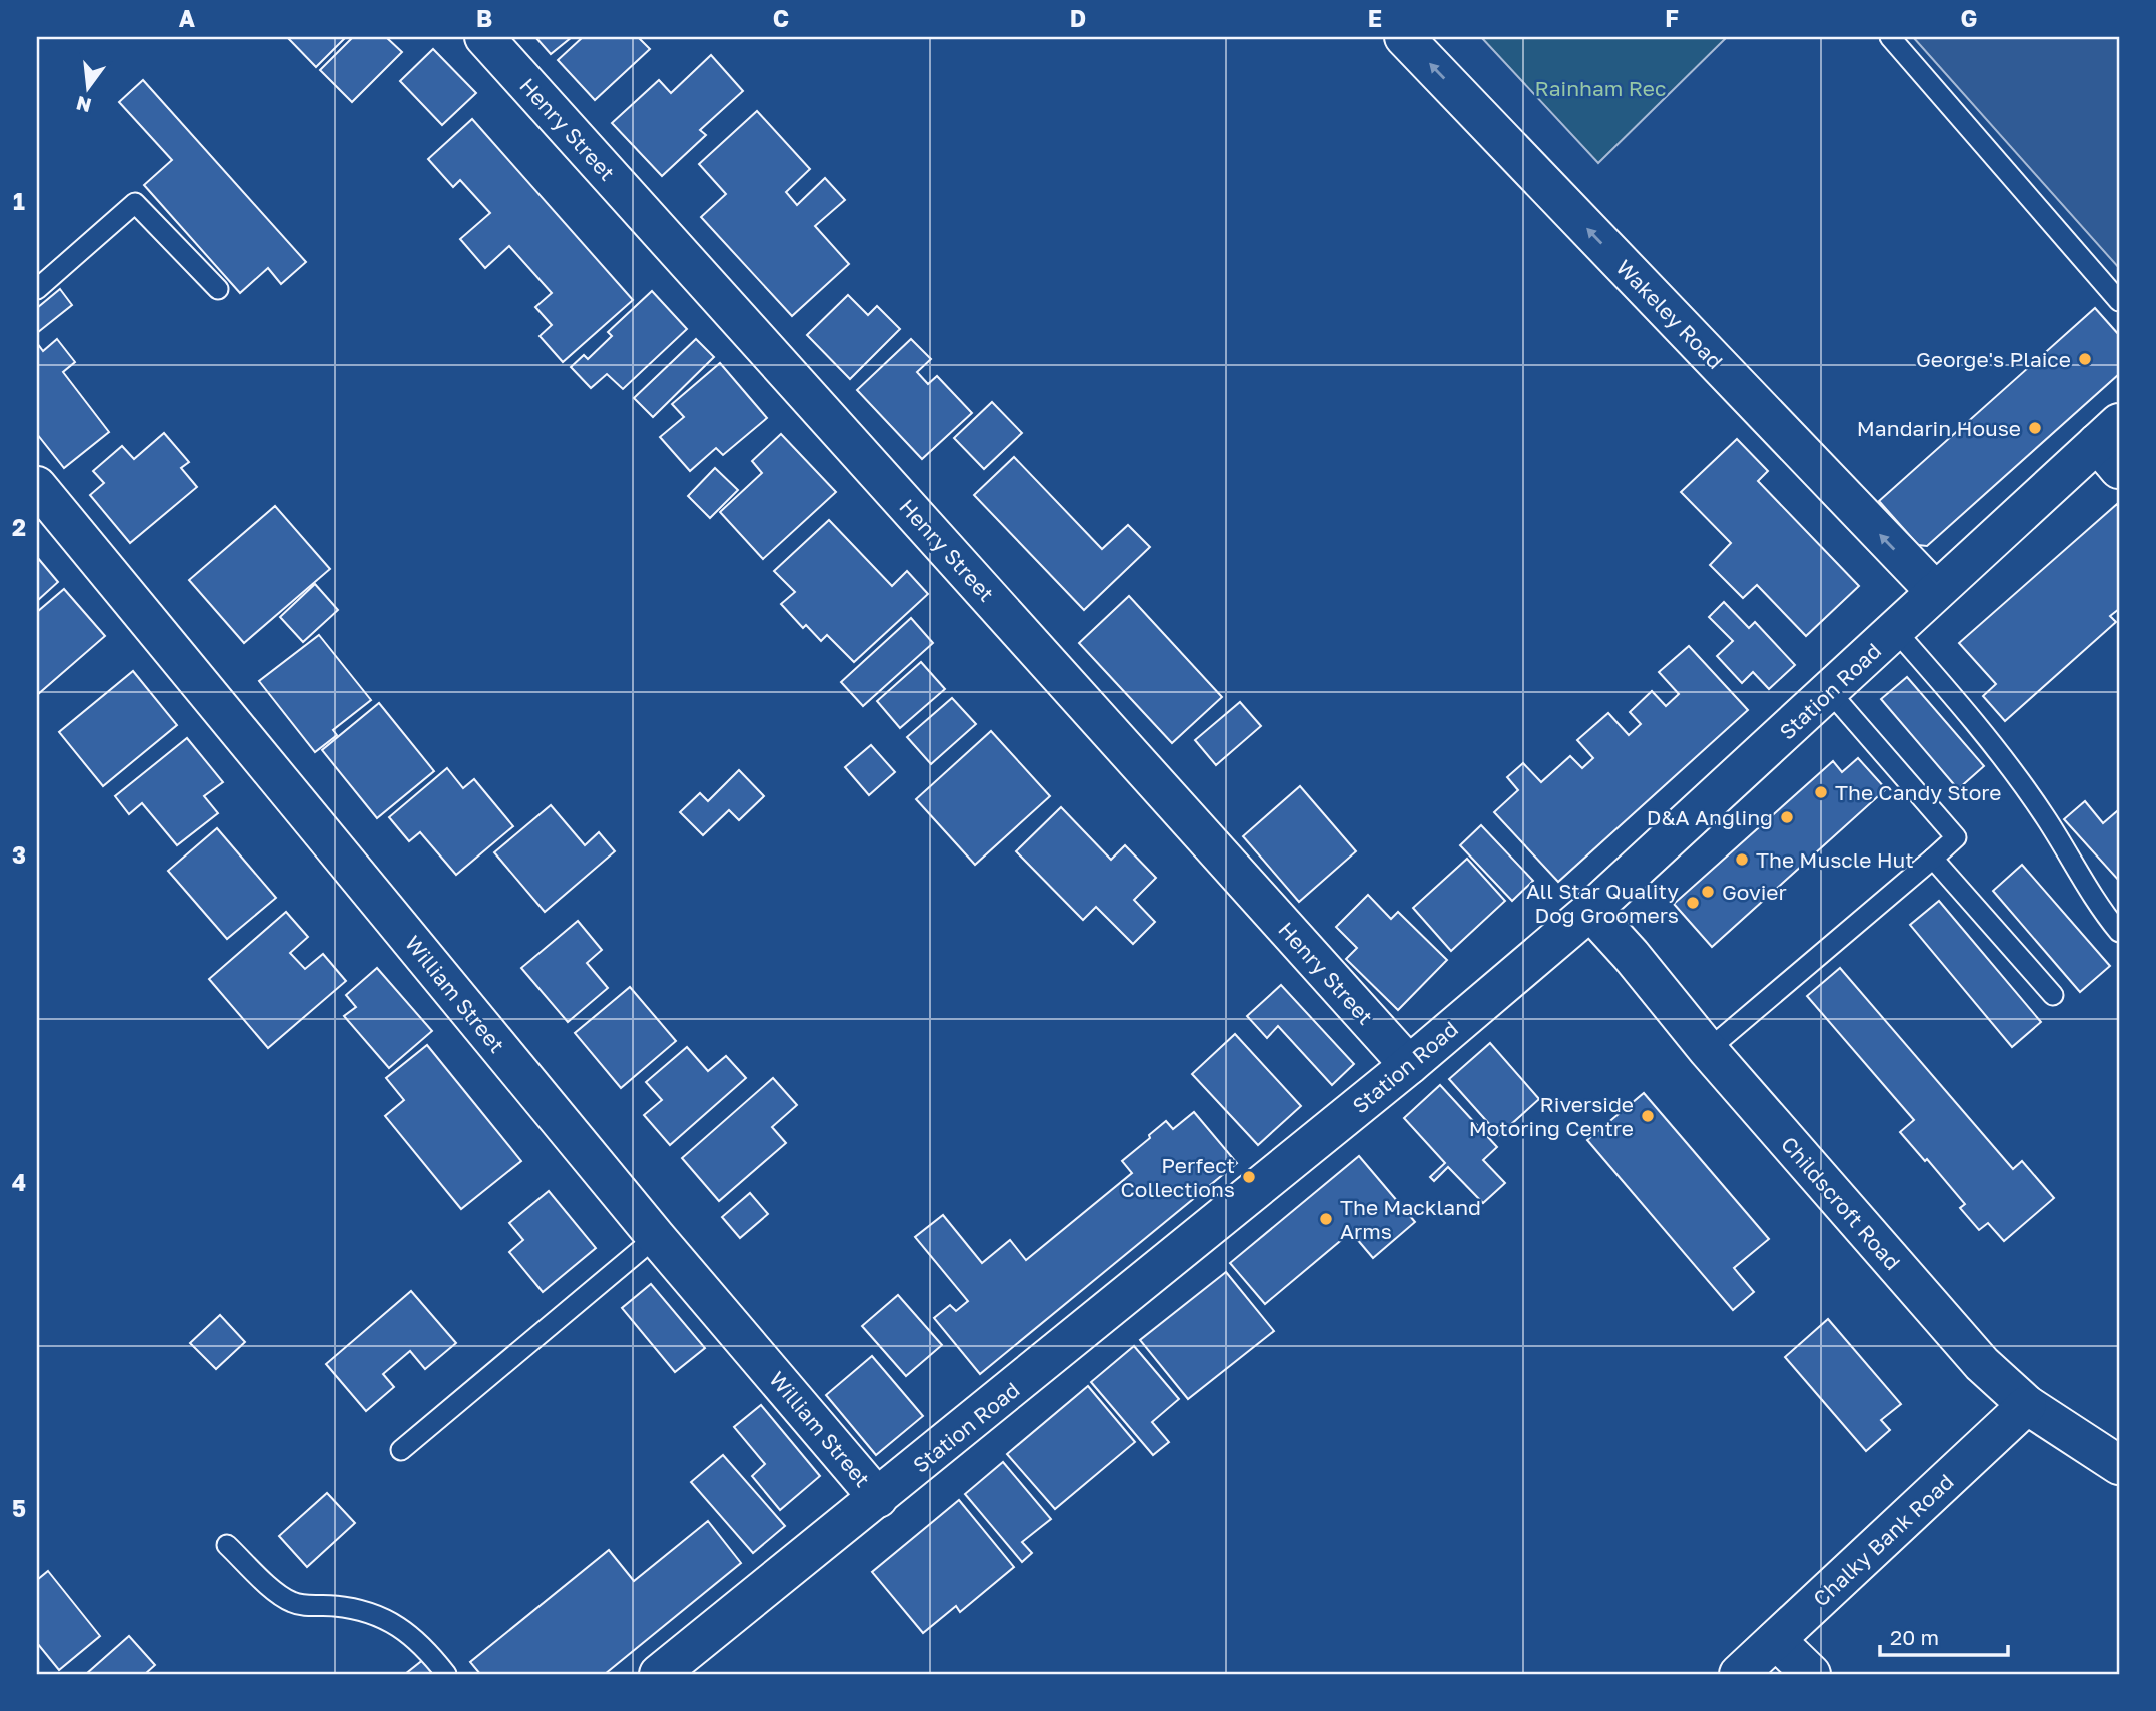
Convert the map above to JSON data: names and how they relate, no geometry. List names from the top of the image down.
{
  "streets": {
    "street": [
      "Henry Street",
      "Wakeley Road",
      "Station Road",
      "William Street",
      "Childscroft Road",
      "Chalky Bank Road"
    ]
  },
  "crossings": [
    ["Henry Street", "Station Road"],
    ["Wakeley Road", "Station Road"],
    ["Station Road", "William Street"],
    ["Station Road", "Childscroft Road"],
    ["Childscroft Road", "Chalky Bank Road"]
  ],
  "one_way": ["Wakeley Road"],
  "parks": ["Rainham Rec"],
  "places": [
    "George's Plaice",
    "Mandarin House",
    "The Candy Store",
    "D&A Angling",
    "The Muscle Hut",
    "Govier",
    "All Star Quality Dog Groomers",
    "Riverside Motoring Centre",
    "Perfect Collections",
    "The Mackland Arms"
  ],
  "scale_bar": "20 m",
  "north": "bottom",
  "grid": {
    "columns": [
      "A",
      "B",
      "C",
      "D",
      "E",
      "F",
      "G"
    ],
    "rows": [
      "1",
      "2",
      "3",
      "4",
      "5"
    ]
  }
}
